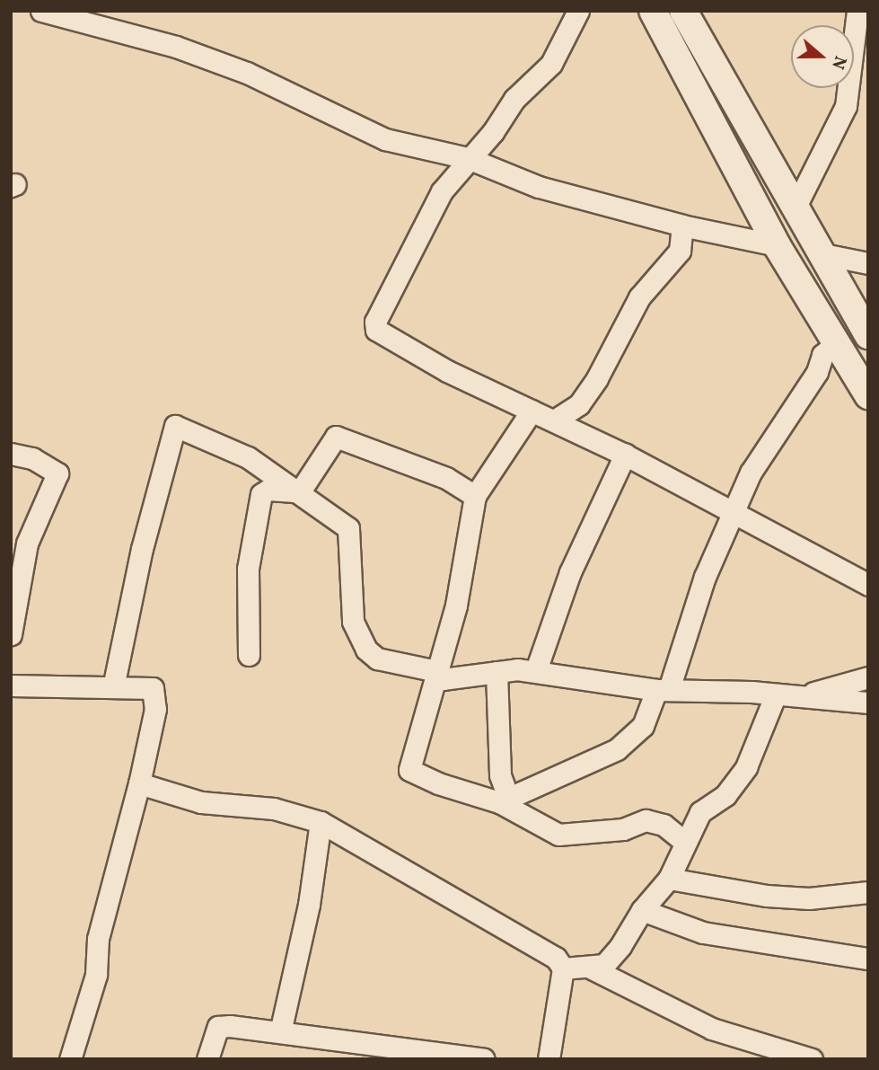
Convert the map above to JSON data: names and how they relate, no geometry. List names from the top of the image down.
{
  "north": "right"
}
